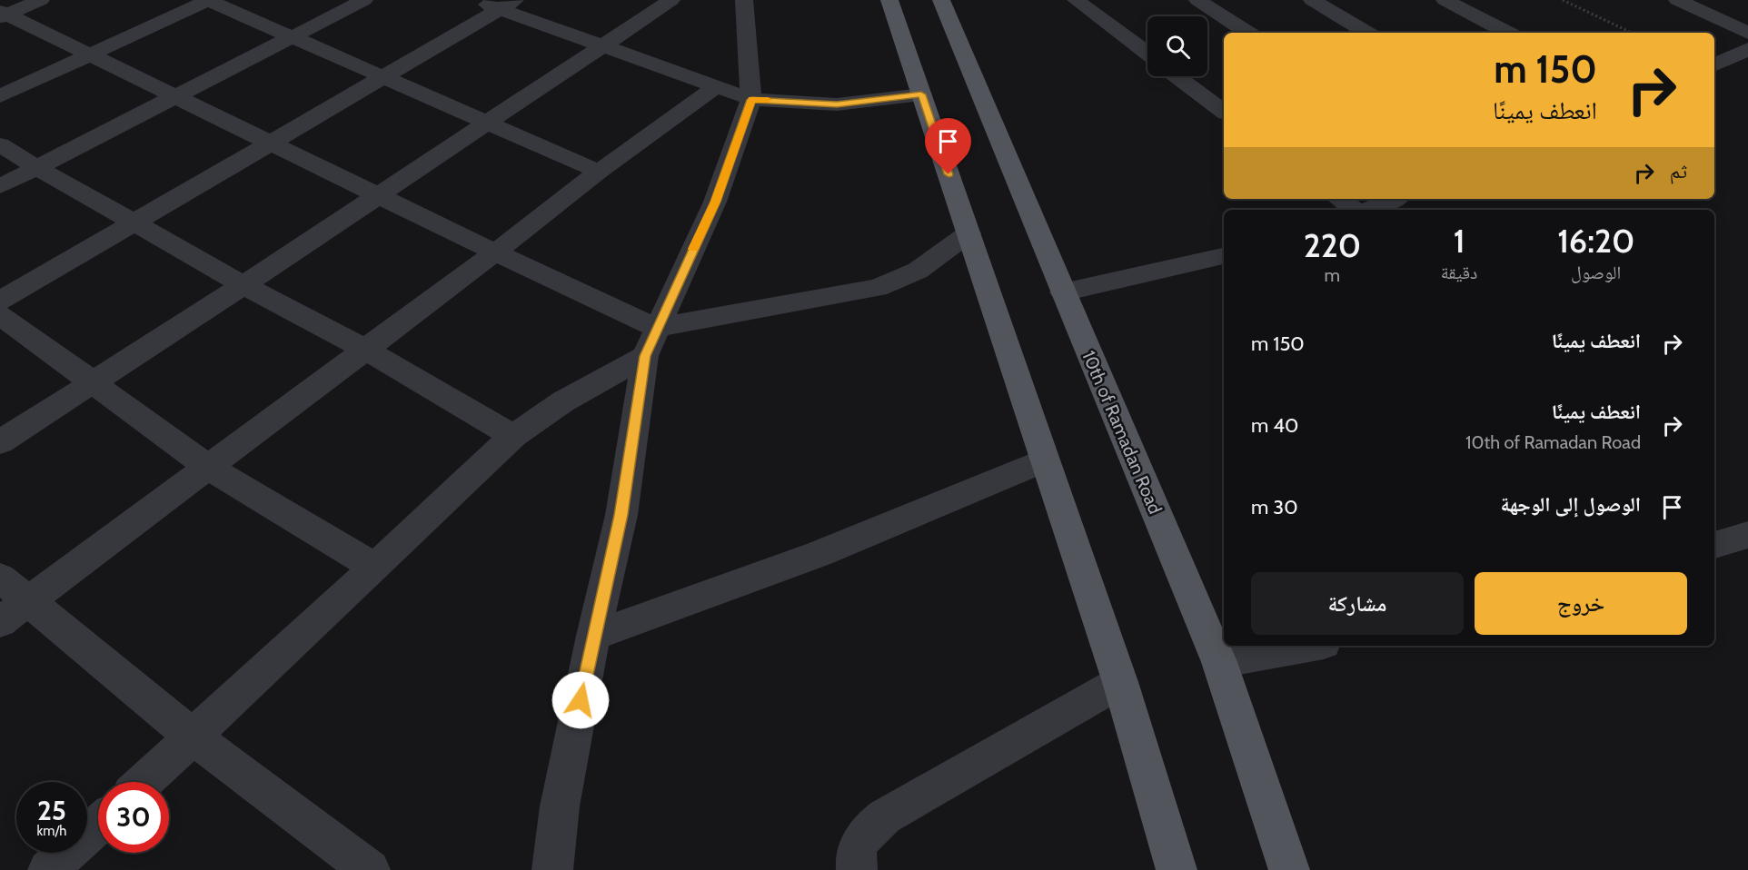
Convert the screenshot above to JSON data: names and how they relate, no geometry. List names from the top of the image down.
{
  "streets": {
    "main road": ["10th of Ramadan Road"]
  },
  "page": {
    "turn": ["150 m", "انعطف يمينًا"],
    "then": "ثم",
    "eta": [
      "16:20",
      "الوصول",
      "1",
      "دقيقة",
      "220",
      "m"
    ],
    "list": [
      {
        "name": "انعطف يمينًا",
        "value": "150 m"
      },
      {
        "name": "انعطف يمينًا",
        "note": "10th of Ramadan Road",
        "value": "40 m"
      },
      {
        "name": "الوصول إلى الوجهة",
        "value": "30 m"
      }
    ],
    "buttons": ["خروج", "مشاركة"],
    "speed": "25 km/h",
    "limit": "30"
  }
}
